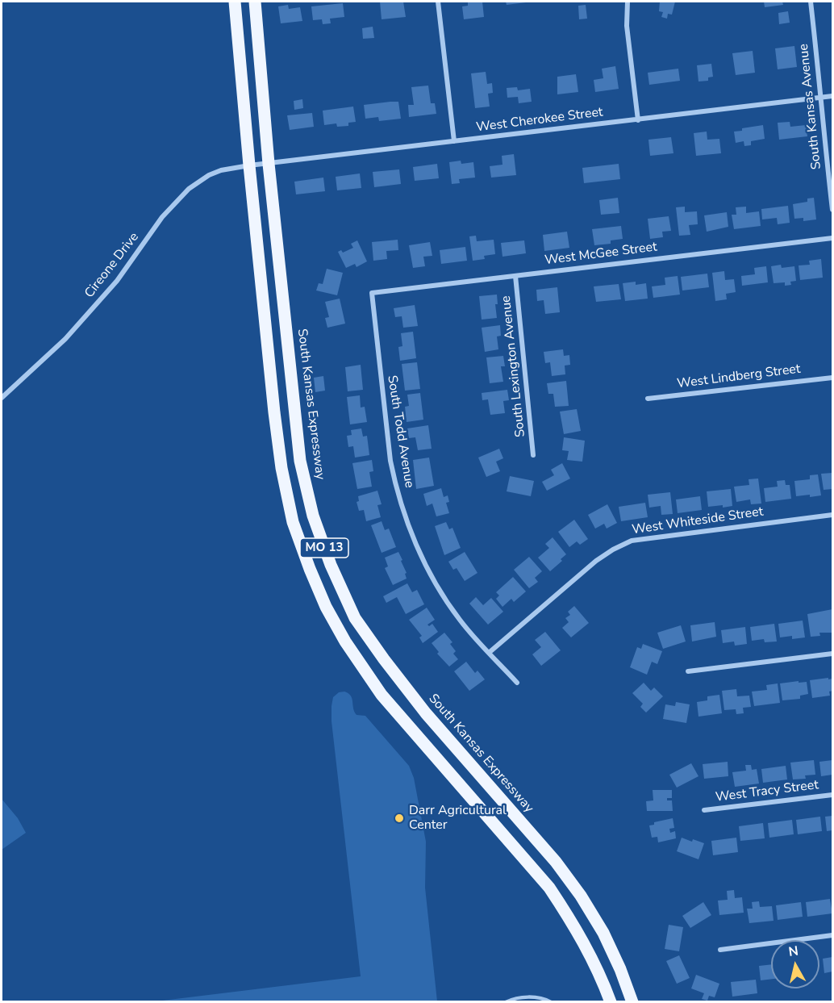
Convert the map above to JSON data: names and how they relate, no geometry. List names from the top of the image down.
{
  "streets": {
    "main road": ["South Kansas Expressway", "MO 13"],
    "street": [
      "South Kansas Avenue",
      "West Cherokee Street",
      "West McGee Street",
      "Cireone Drive",
      "South Lexington Avenue",
      "West Lindberg Street",
      "South Todd Avenue",
      "West Whiteside Street",
      "West Tracy Street"
    ]
  },
  "crossings": [
    ["South Kansas Avenue", "West Cherokee Street"],
    ["West Cherokee Street", "Cireone Drive"],
    ["West Cherokee Street", "South Kansas Expressway"],
    ["West Cherokee Street", "MO 13"],
    ["West McGee Street", "South Lexington Avenue"],
    ["West McGee Street", "South Todd Avenue"],
    ["Cireone Drive", "MO 13"],
    ["South Todd Avenue", "West Whiteside Street"]
  ],
  "places": ["Darr Agricultural Center"],
  "north": "top"
}
